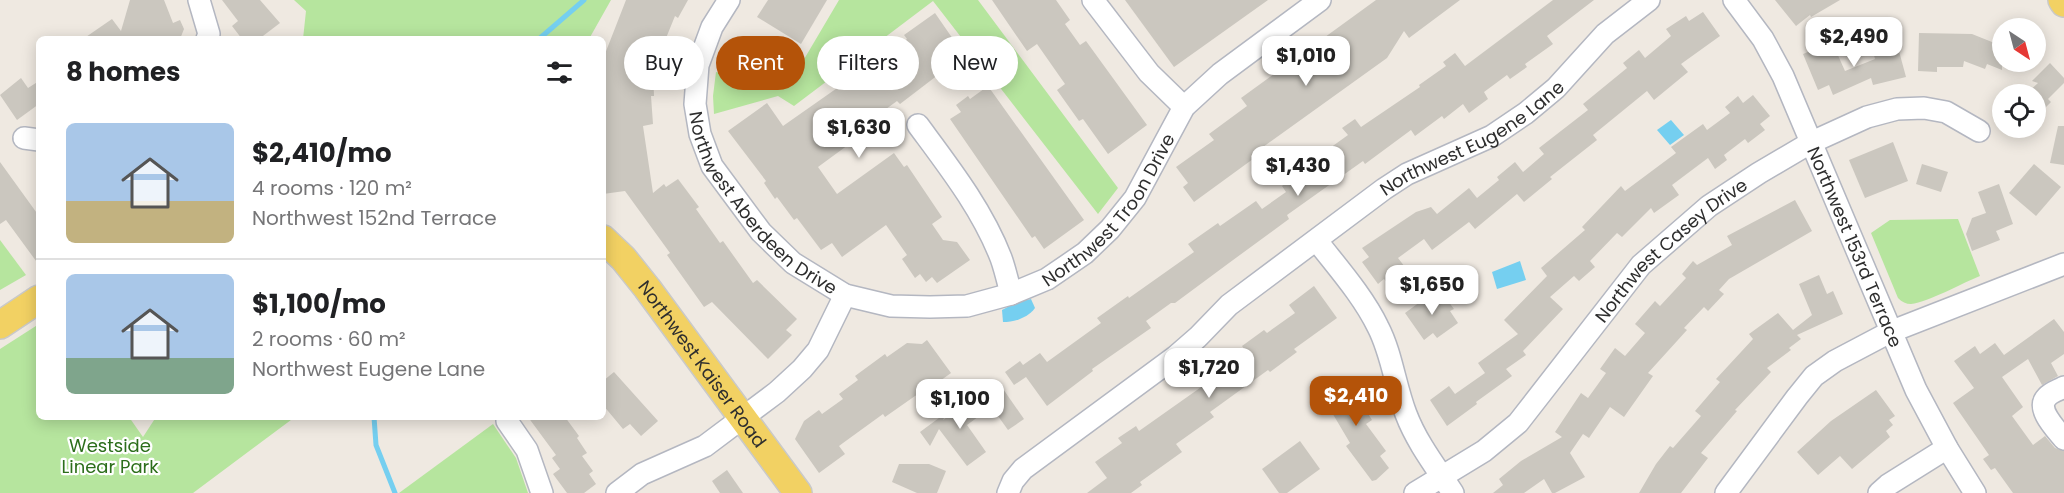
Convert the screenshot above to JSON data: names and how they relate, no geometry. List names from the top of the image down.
{
  "streets": {
    "main road": ["Northwest Kaiser Road"],
    "street": [
      "Northwest Eugene Lane",
      "Northwest Aberdeen Drive",
      "Northwest Troon Drive",
      "Northwest 153rd Terrace",
      "Northwest Casey Drive"
    ]
  },
  "crossings": [
    ["Northwest Aberdeen Drive", "Northwest Troon Drive"],
    ["Northwest 153rd Terrace", "Northwest Casey Drive"]
  ],
  "parks": ["Westside Linear Park"],
  "north": "bottom right",
  "page": {
    "price": [
      "$2,490",
      "$1,010",
      "$1,630",
      "$1,430",
      "$1,650",
      "$1,720",
      "$2,410",
      "$1,100"
    ],
    "chip": [
      "Buy",
      "Rent",
      "Filters",
      "New"
    ],
    "heading": "8 homes",
    "list": [
      {
        "name": "$2,410/mo",
        "note": "4 rooms · 120 m² · Northwest 152nd Terrace"
      },
      {
        "name": "$1,100/mo",
        "note": "2 rooms · 60 m² · Northwest Eugene Lane"
      }
    ]
  }
}
